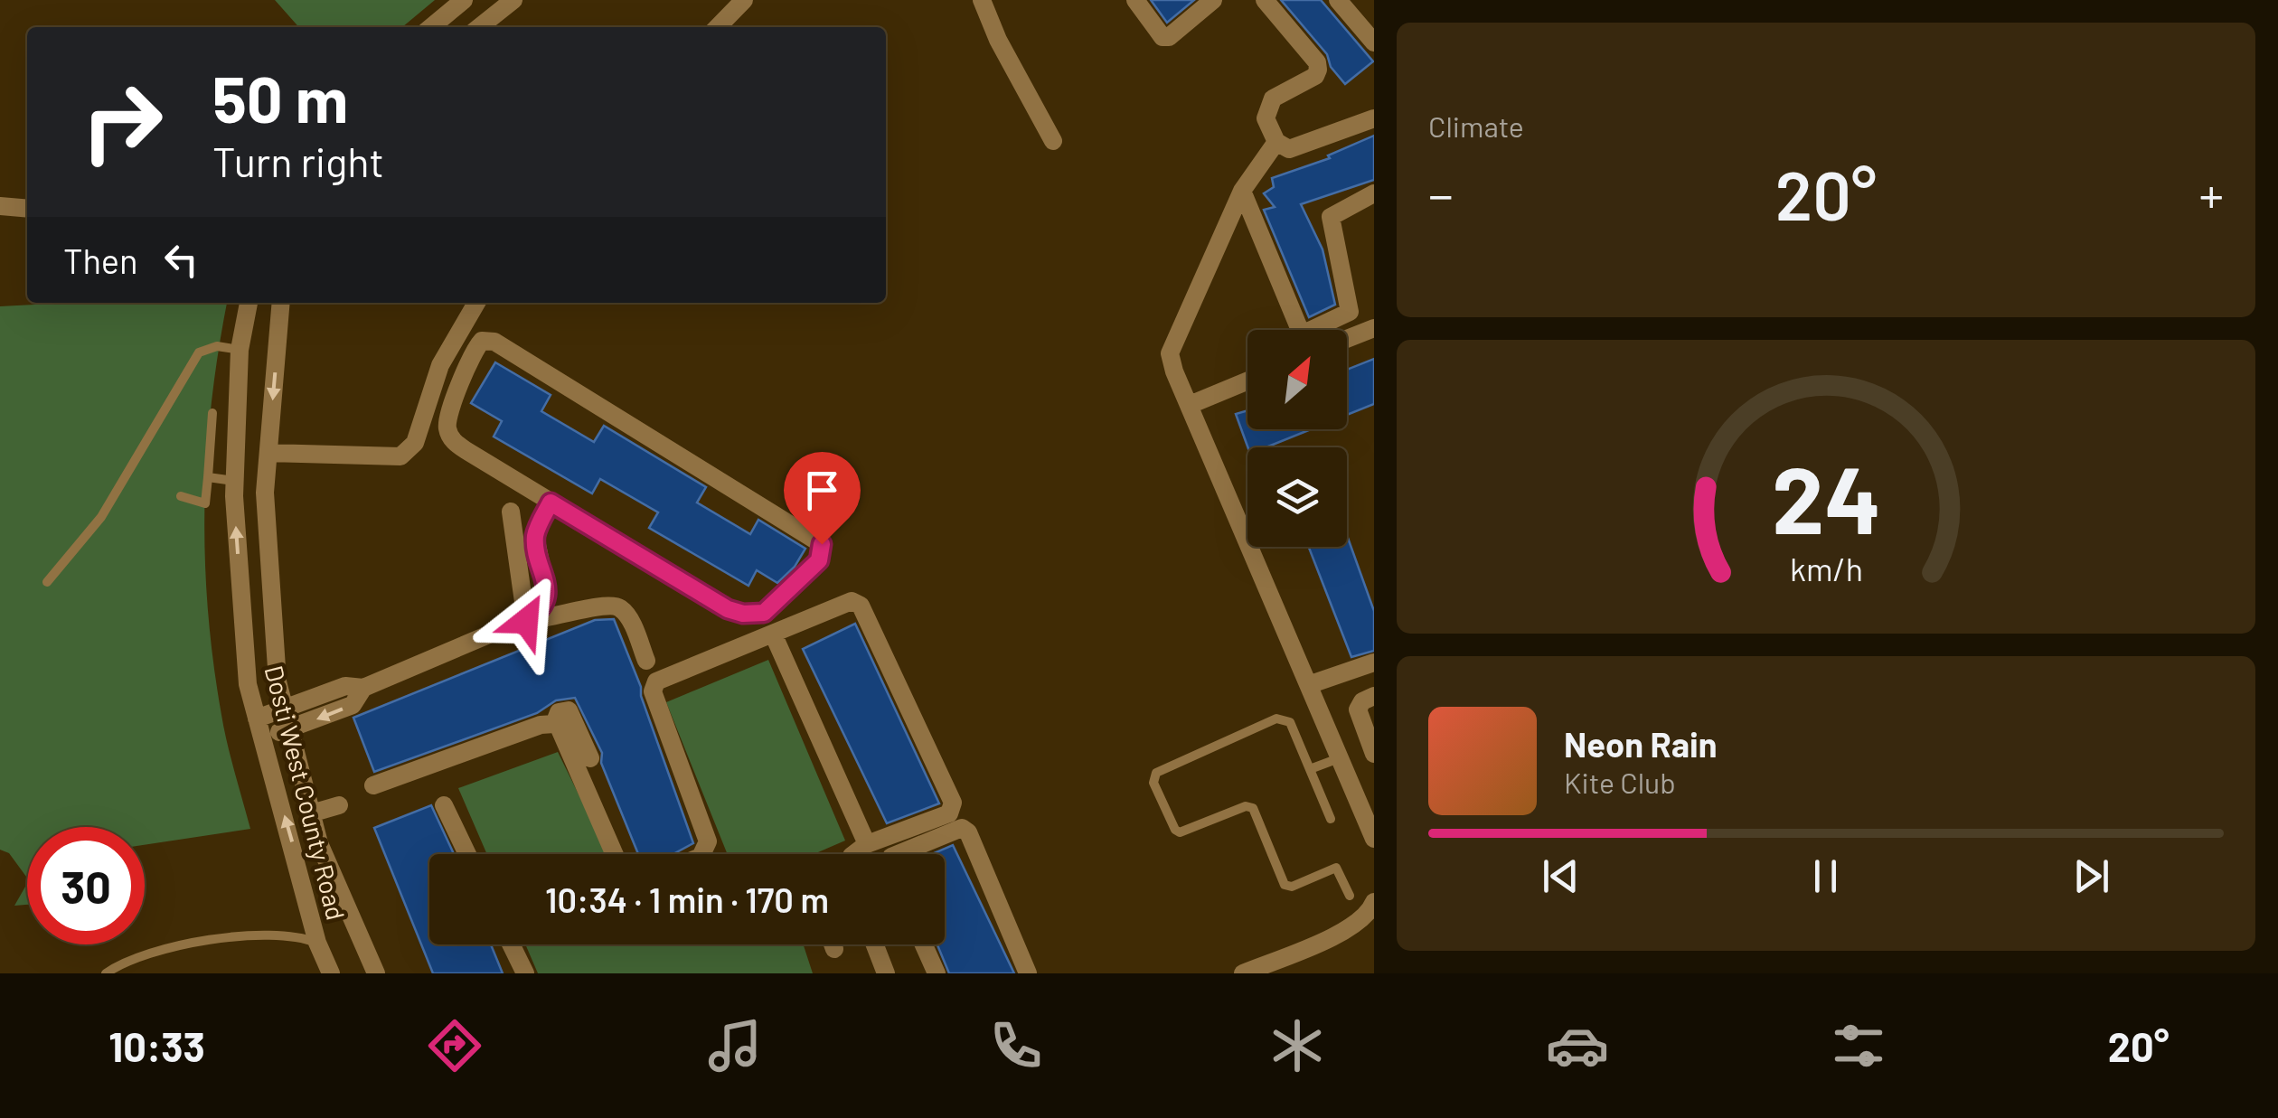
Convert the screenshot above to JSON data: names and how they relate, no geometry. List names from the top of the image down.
{
  "streets": {
    "street": ["Dosti West County Road"]
  },
  "north": "top right",
  "page": {
    "tile": "Climate",
    "turn": ["50 m", "Turn right"],
    "heat": ["−", "20°", "+"],
    "then": "Then",
    "song": ["Neon Rain", "Kite Club"],
    "limit": "30",
    "trip": "10:34 · 1 min · 170 m",
    "tabs": ["10:33", "20°"],
    "gauge": ["24", "km/h"]
  }
}
